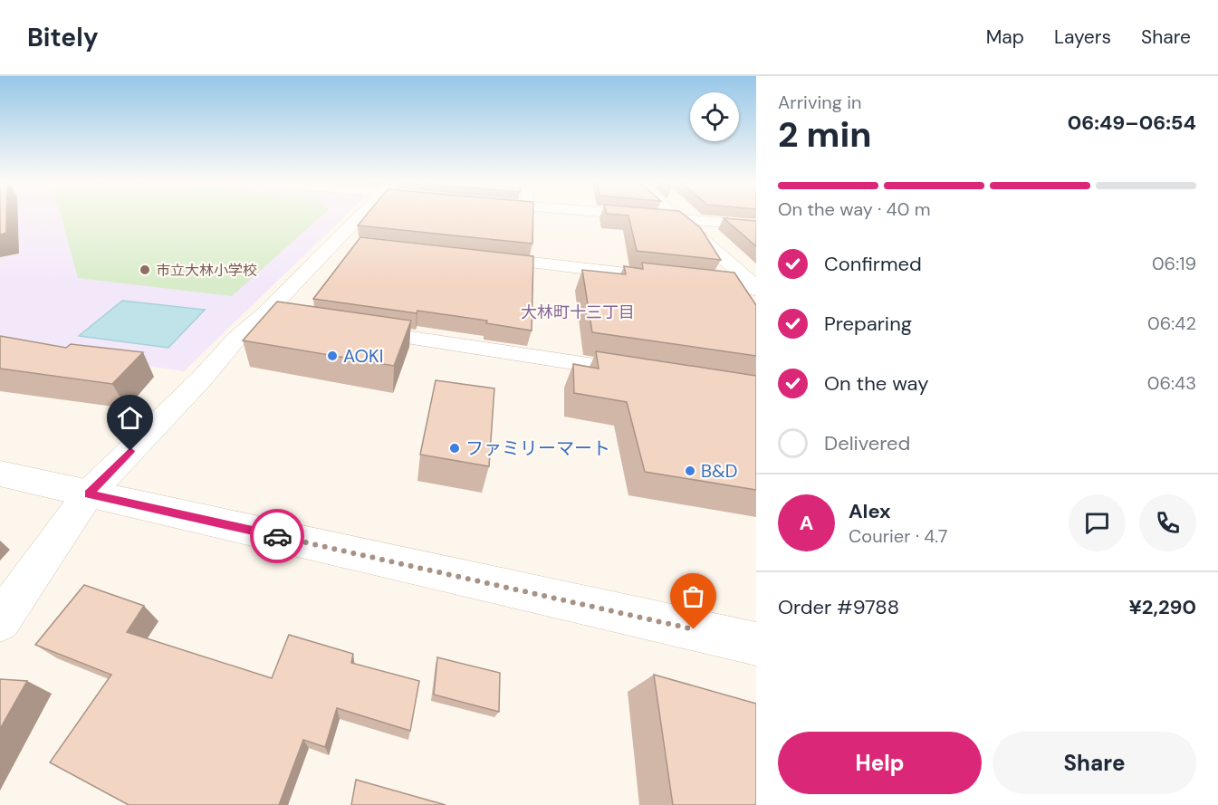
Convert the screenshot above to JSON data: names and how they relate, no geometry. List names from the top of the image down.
{
  "districts": ["大林町十三丁目"],
  "places": [
    "市立大林小学校",
    "AOKI",
    "ファミリーマート",
    "B&D"
  ],
  "page": {
    "header": "Bitely",
    "nav": ["Map", "Layers", "Share"],
    "heading": ["2 min", "Arriving in", "06:49–06:54"],
    "panel": [
      "Alex",
      "Courier · 4.7",
      "Order #9788",
      "¥2,290"
    ],
    "bar": "On the way · 40 m",
    "list": [
      ["Confirmed", "06:19"],
      ["Preparing", "06:42"],
      ["On the way", "06:43"],
      "Delivered"
    ],
    "round": "A",
    "buttons": ["Help", "Share"]
  }
}
